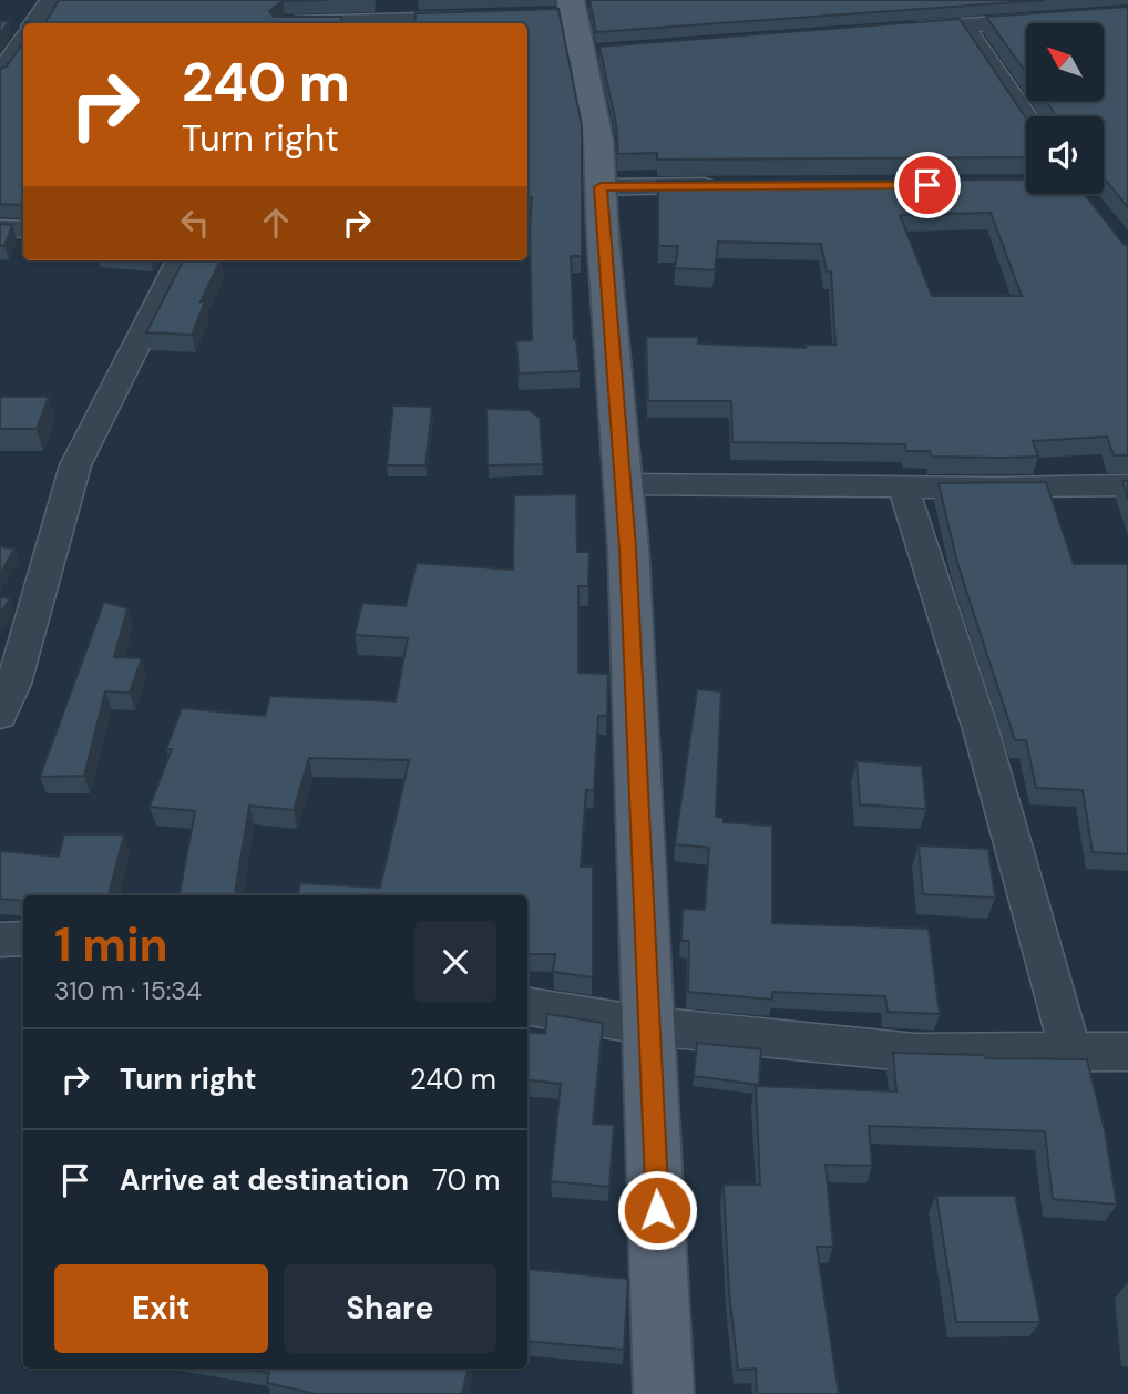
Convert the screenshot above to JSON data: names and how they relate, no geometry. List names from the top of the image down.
{
  "north": "top left",
  "page": {
    "turn": ["240 m", "Turn right"],
    "heading": ["1 min", "310 m · 15:34"],
    "list": [
      {
        "name": "Turn right",
        "value": "240 m"
      },
      {
        "name": "Arrive at destination",
        "value": "70 m"
      }
    ],
    "buttons": ["Exit", "Share"]
  }
}
